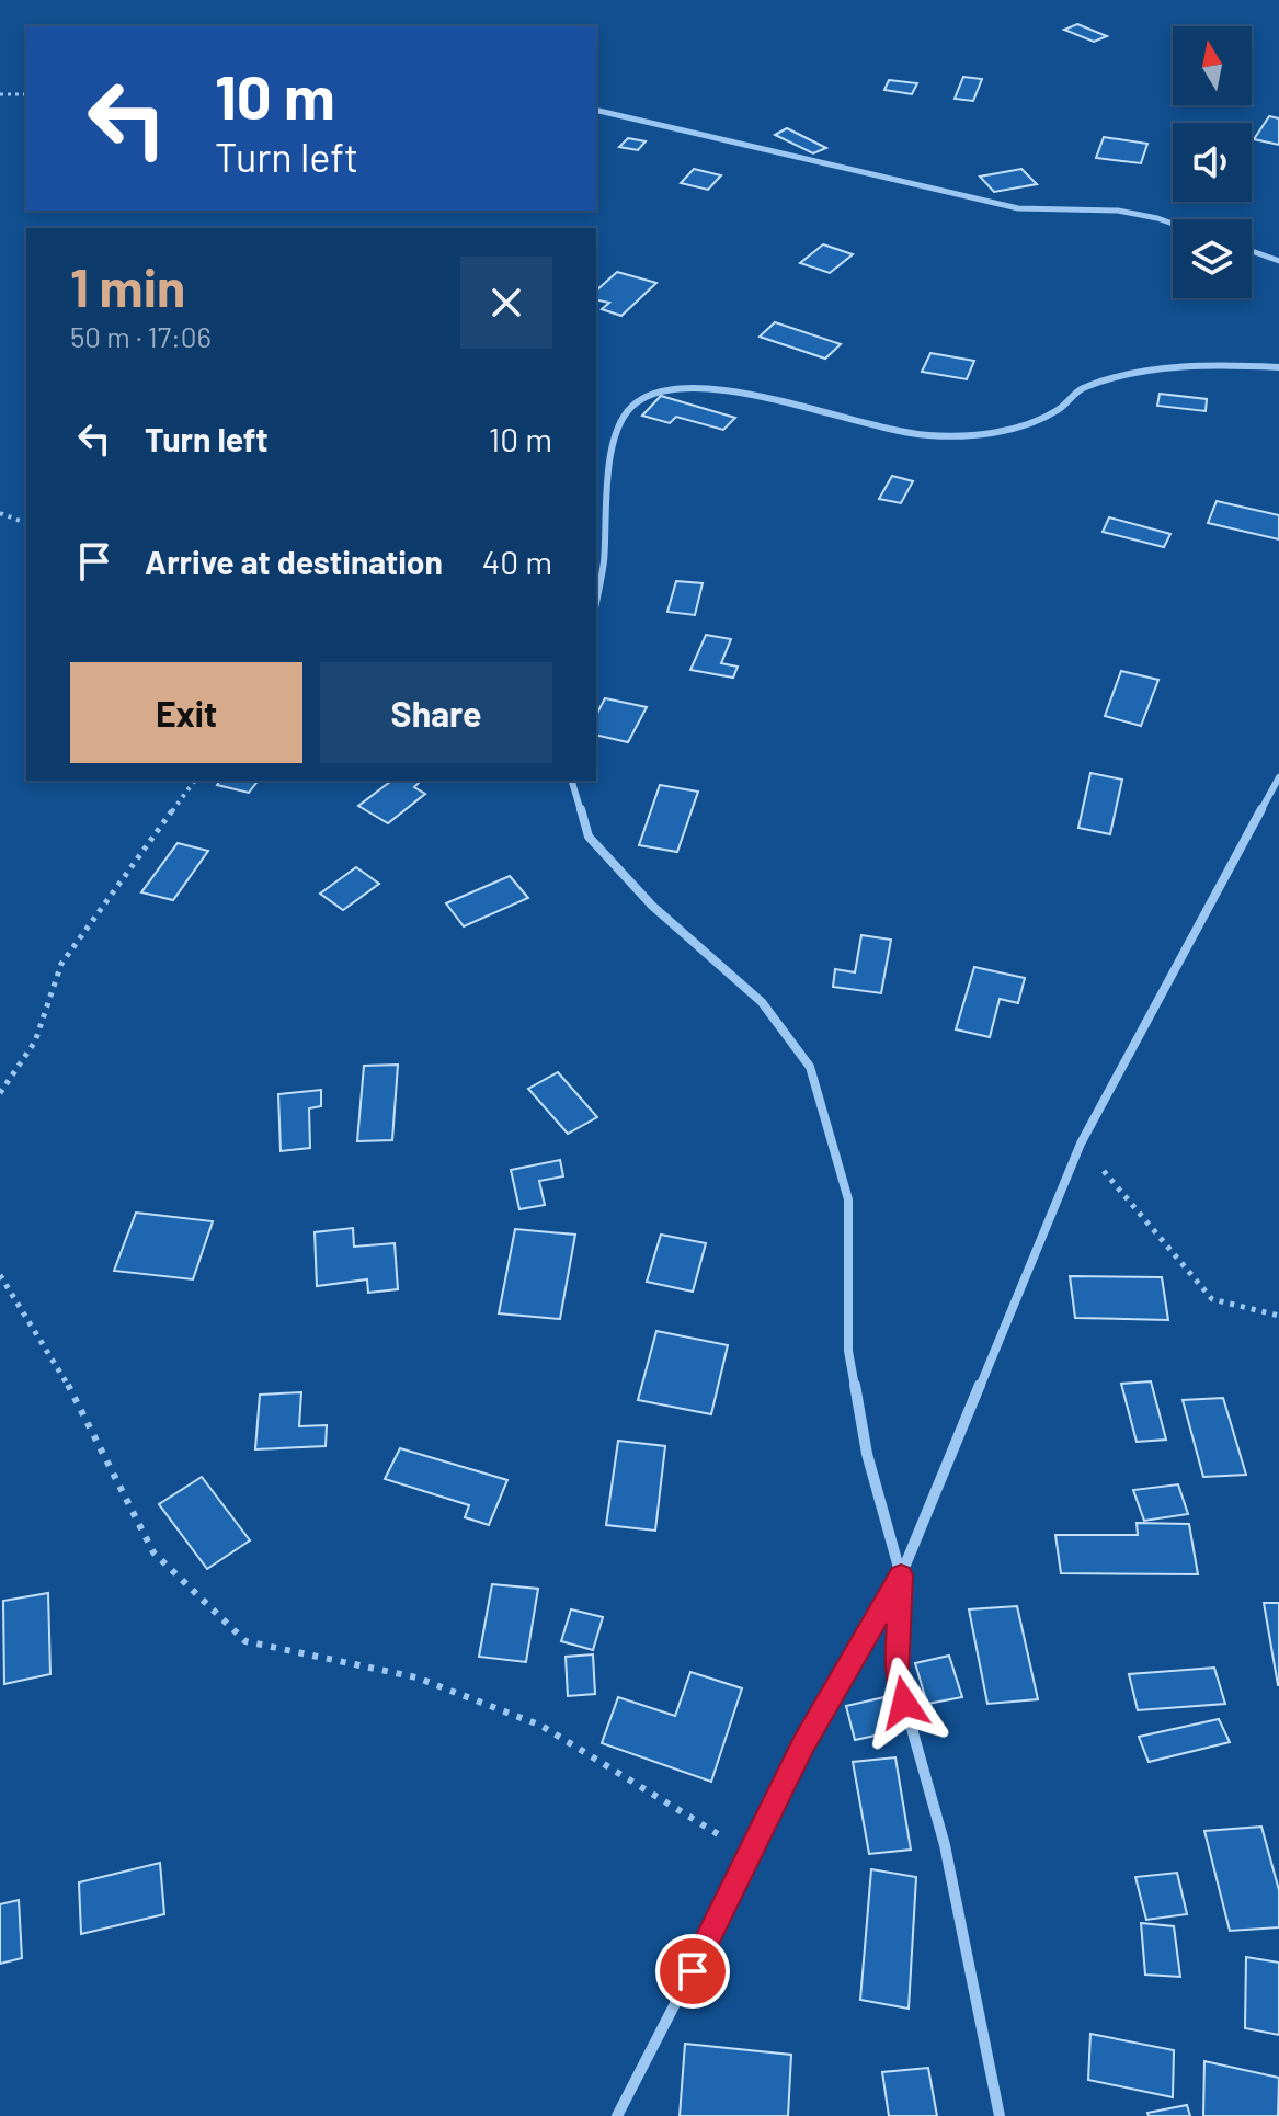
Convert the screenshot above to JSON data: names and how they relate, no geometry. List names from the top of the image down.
{
  "north": "top",
  "page": {
    "turn": ["10 m", "Turn left"],
    "heading": ["1 min", "50 m · 17:06"],
    "list": [
      {
        "name": "Turn left",
        "value": "10 m"
      },
      {
        "name": "Arrive at destination",
        "value": "40 m"
      }
    ],
    "buttons": ["Exit", "Share"]
  }
}
